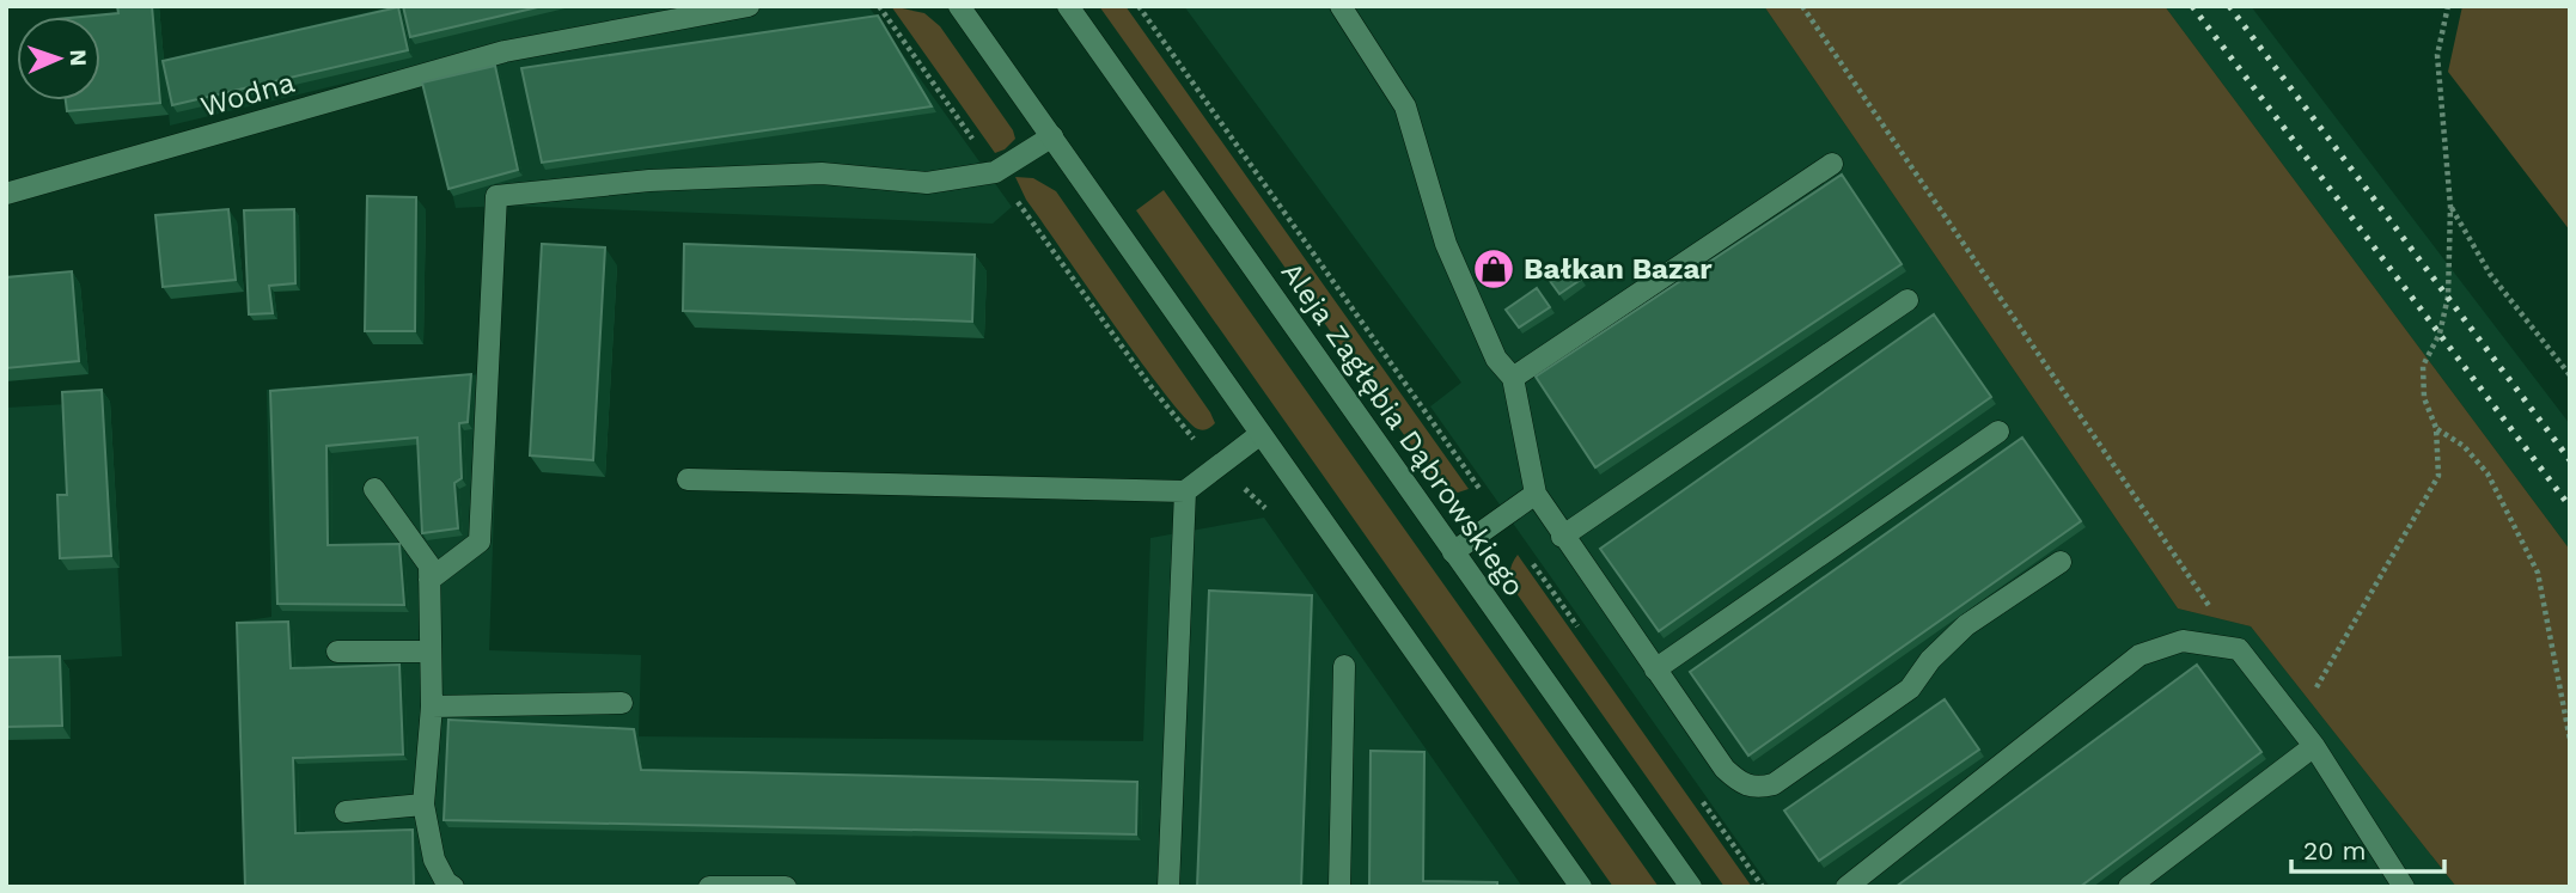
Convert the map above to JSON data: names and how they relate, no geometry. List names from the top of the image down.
{
  "streets": {
    "street": ["Wodna", "Aleja Zagłębia Dąbrowskiego"]
  },
  "places": {
    "shop": ["Bałkan Bazar"]
  },
  "scale_bar": "20 m",
  "north": "right"
}
